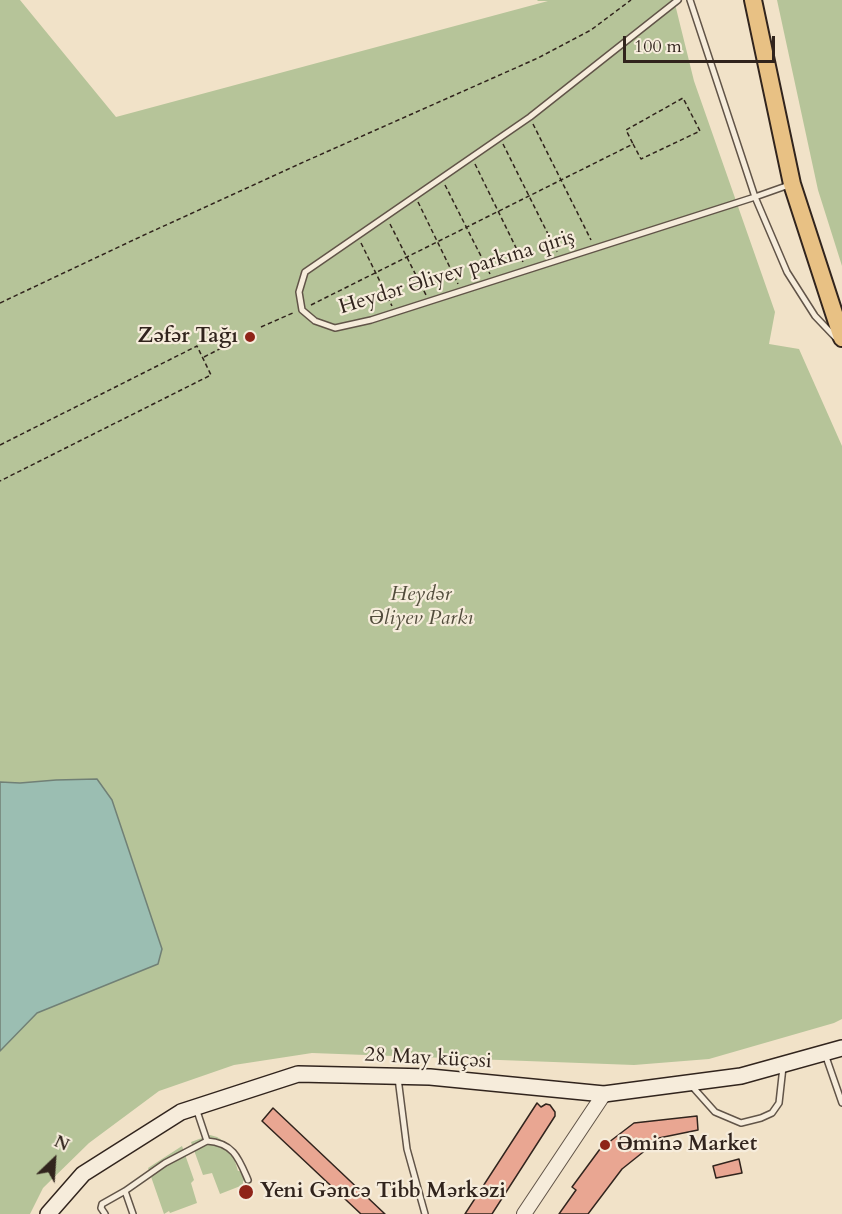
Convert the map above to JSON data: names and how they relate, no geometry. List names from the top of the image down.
{
  "streets": {
    "main road": ["28 May küçəsi"],
    "lane": ["Heydər Əliyev parkına qiriş"]
  },
  "parks": ["Heydər Əliyev Parkı"],
  "places": ["Zəfər Tağı", "Əminə Market", "Yeni Gəncə Tibb Mərkəzi"],
  "scale_bar": "100 m",
  "north": "top right"
}
